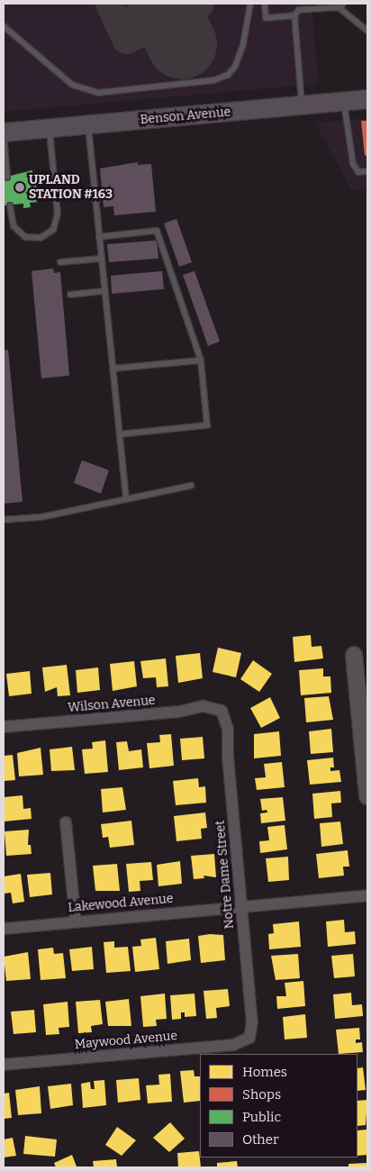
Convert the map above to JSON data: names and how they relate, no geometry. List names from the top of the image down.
{
  "streets": {
    "main road": ["Benson Avenue"],
    "street": [
      "Wilson Avenue",
      "Notre Dame Street",
      "Lakewood Avenue",
      "Maywood Avenue"
    ]
  },
  "crossings": [
    ["Wilson Avenue", "Notre Dame Street"],
    ["Notre Dame Street", "Lakewood Avenue"],
    ["Notre Dame Street", "Maywood Avenue"]
  ],
  "places": ["UPLAND STATION #163"],
  "legend": [
    "Homes",
    "Shops",
    "Public",
    "Other"
  ]
}
